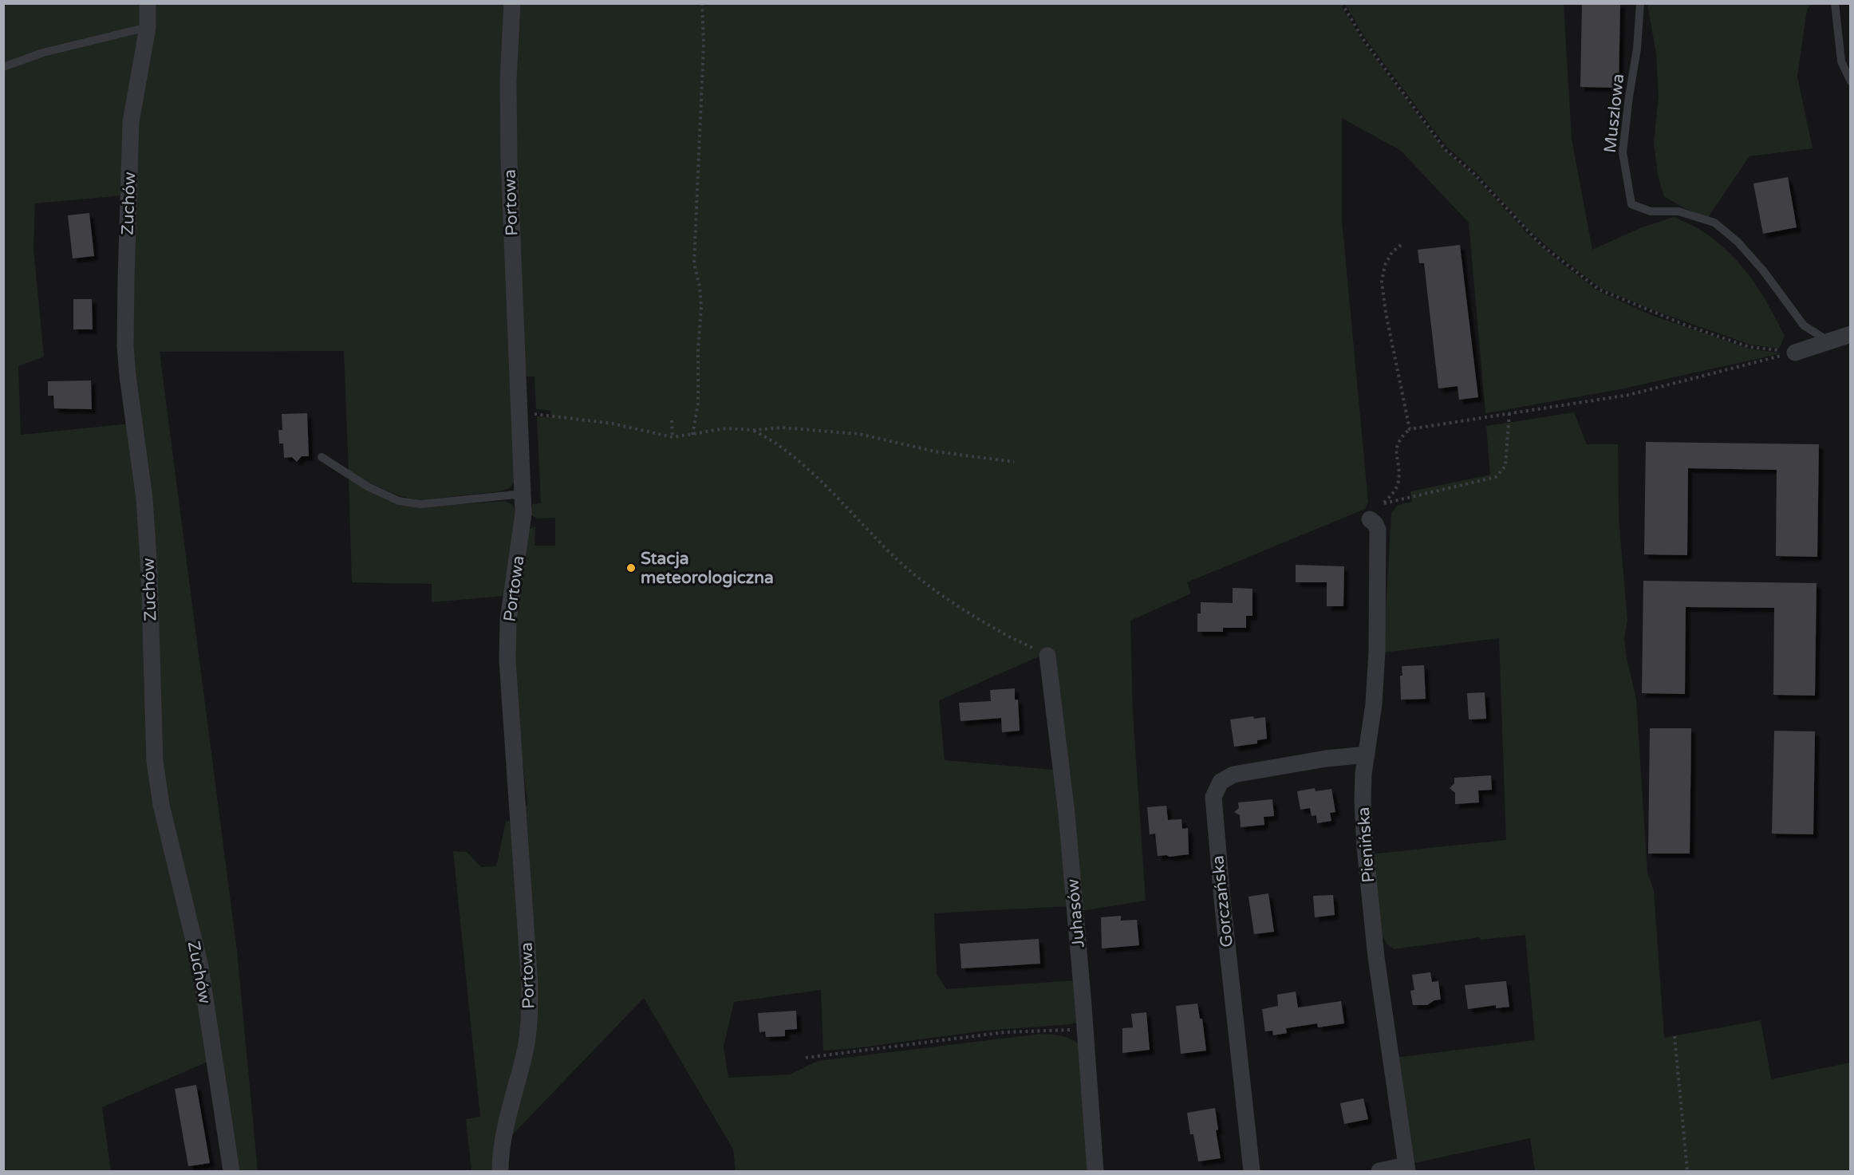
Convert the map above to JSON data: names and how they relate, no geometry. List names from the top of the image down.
{
  "streets": {
    "street": [
      "Portowa",
      "Zuchów",
      "Pienińska",
      "Gorczańska",
      "Juhasów"
    ],
    "lane": ["Muszlowa"]
  },
  "crossings": [
    ["Pienińska", "Gorczańska"]
  ],
  "places": ["Stacja meteorologiczna"]
}
